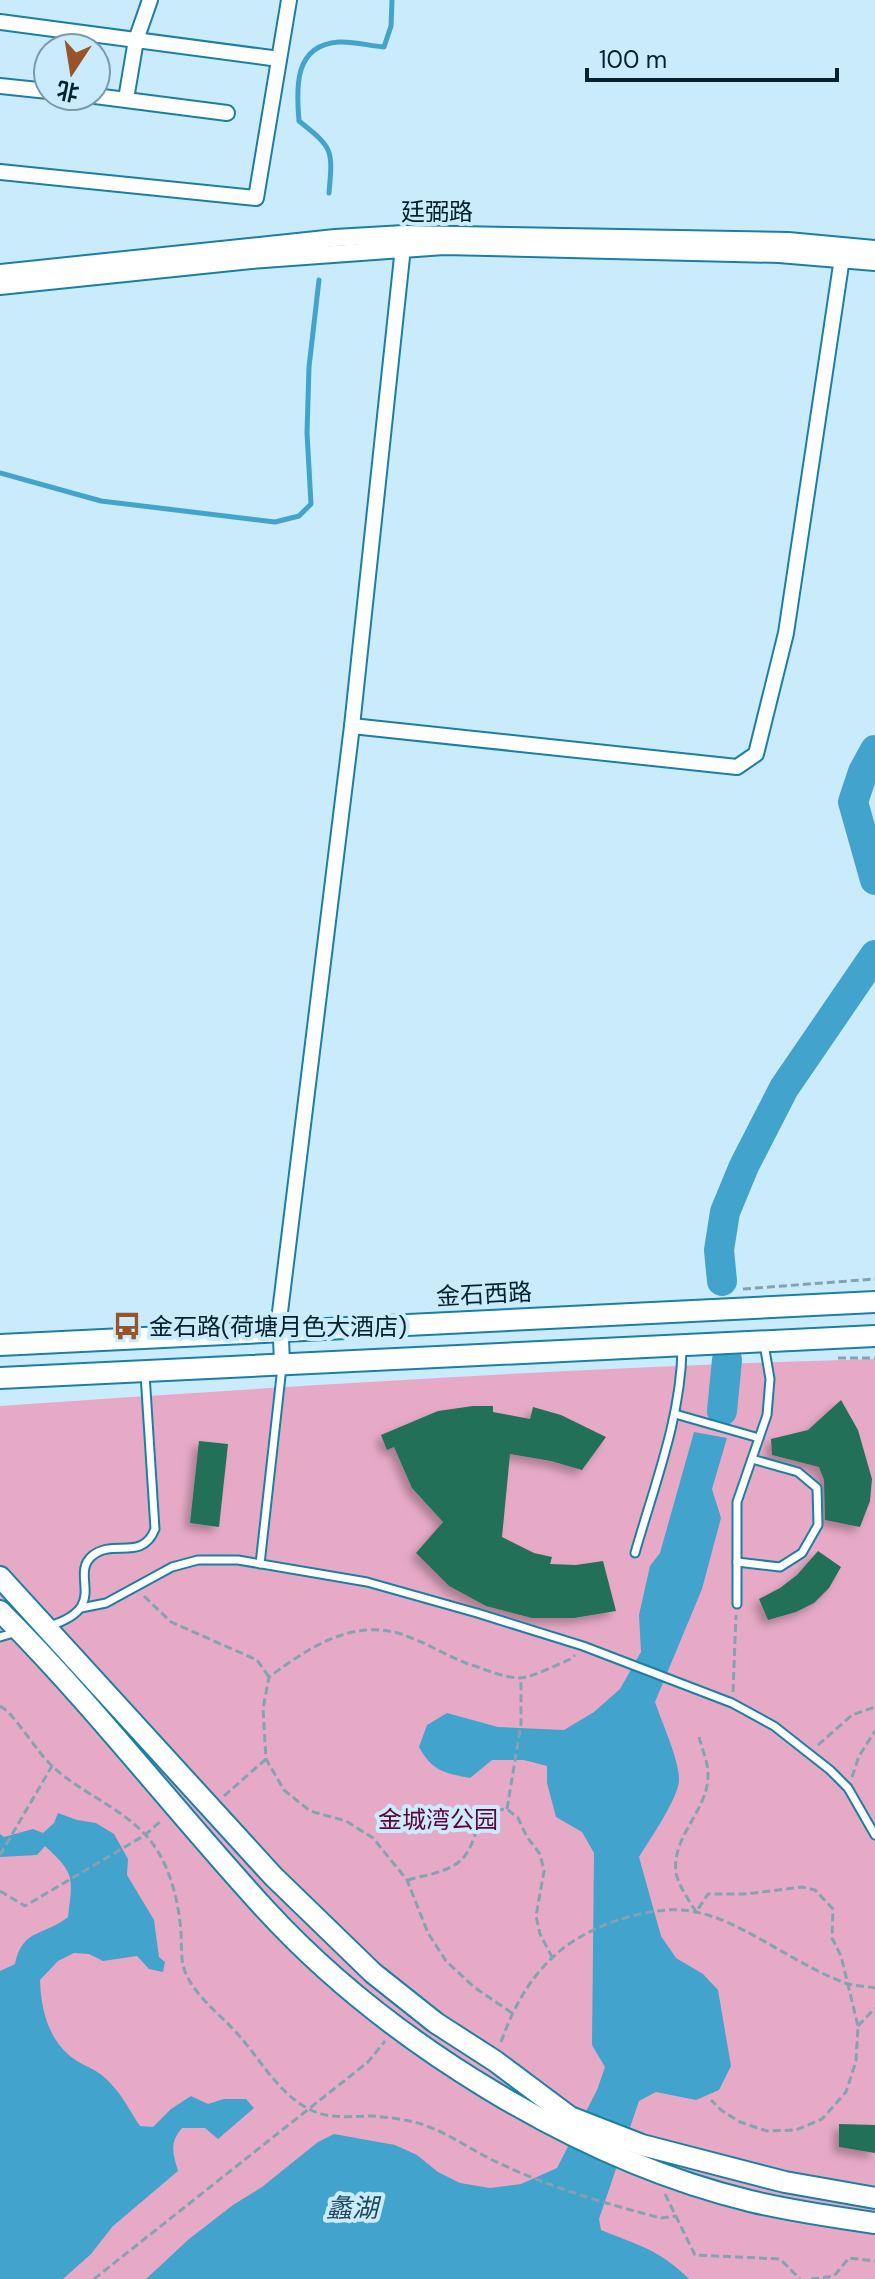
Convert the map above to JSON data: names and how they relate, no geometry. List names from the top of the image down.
{
  "streets": {
    "main road": ["金石西路"],
    "street": ["廷弼路"]
  },
  "water": ["蠡湖"],
  "parks": ["金城湾公园"],
  "places": {
    "bus stop": ["金石路(荷塘月色大酒店)"]
  },
  "scale_bar": "100 m",
  "north": "bottom"
}
